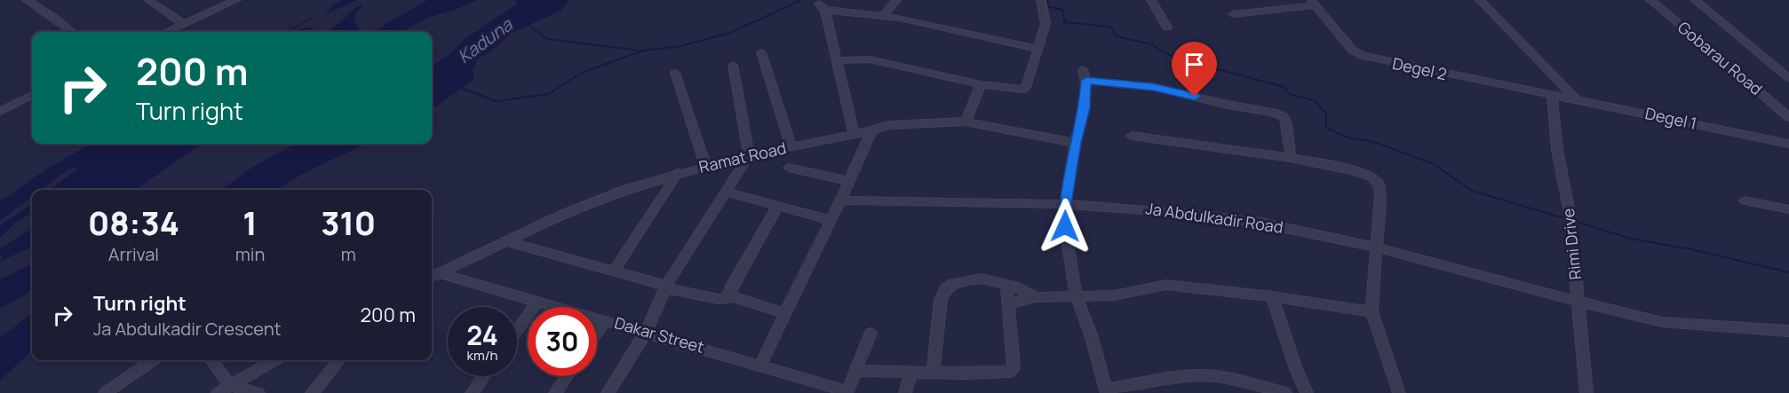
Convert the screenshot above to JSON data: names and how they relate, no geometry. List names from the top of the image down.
{
  "streets": {
    "street": [
      "Gobarau Road",
      "Degel 2",
      "Degel 1",
      "Ramat Road",
      "Ja Abdulkadir Road",
      "Rimi Drive",
      "Dakar Street"
    ]
  },
  "crossings": [
    ["Degel 2", "Degel 1"],
    ["Degel 2", "Rimi Drive"],
    ["Degel 1", "Rimi Drive"],
    ["Ramat Road", "Dakar Street"],
    ["Ja Abdulkadir Road", "Rimi Drive"]
  ],
  "water": ["Kaduna"],
  "page": {
    "turn": ["200 m", "Turn right"],
    "eta": [
      "08:34",
      "Arrival",
      "1",
      "min",
      "310",
      "m"
    ],
    "list": [
      {
        "name": "Turn right",
        "note": "Ja Abdulkadir Crescent",
        "value": "200 m"
      }
    ],
    "speed": "24 km/h",
    "limit": "30"
  }
}
